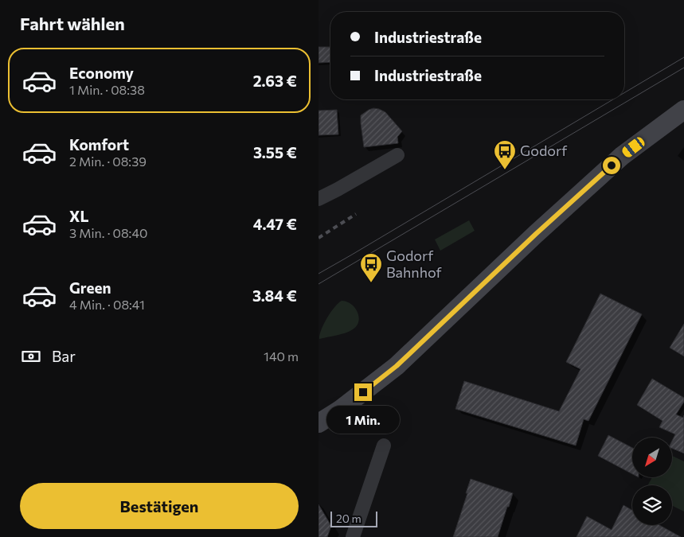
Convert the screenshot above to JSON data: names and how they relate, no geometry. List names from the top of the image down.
{
  "places": {
    "bus stop": ["Godorf", "Godorf Bahnhof"]
  },
  "scale_bar": "20 m",
  "north": "bottom left",
  "page": {
    "heading": "Fahrt wählen",
    "banner": ["Industriestraße", "Industriestraße"],
    "list": [
      {
        "name": "Economy",
        "note": "1 Min. · 08:38",
        "value": "2.63 €"
      },
      {
        "name": "Komfort",
        "note": "2 Min. · 08:39",
        "value": "3.55 €"
      },
      {
        "name": "XL",
        "note": "3 Min. · 08:40",
        "value": "4.47 €"
      },
      {
        "name": "Green",
        "note": "4 Min. · 08:41",
        "value": "3.84 €"
      }
    ],
    "pay": ["Bar", "140 m"],
    "bubble": "1 Min.",
    "buttons": "Bestätigen",
    "scale": "20 m"
  }
}
